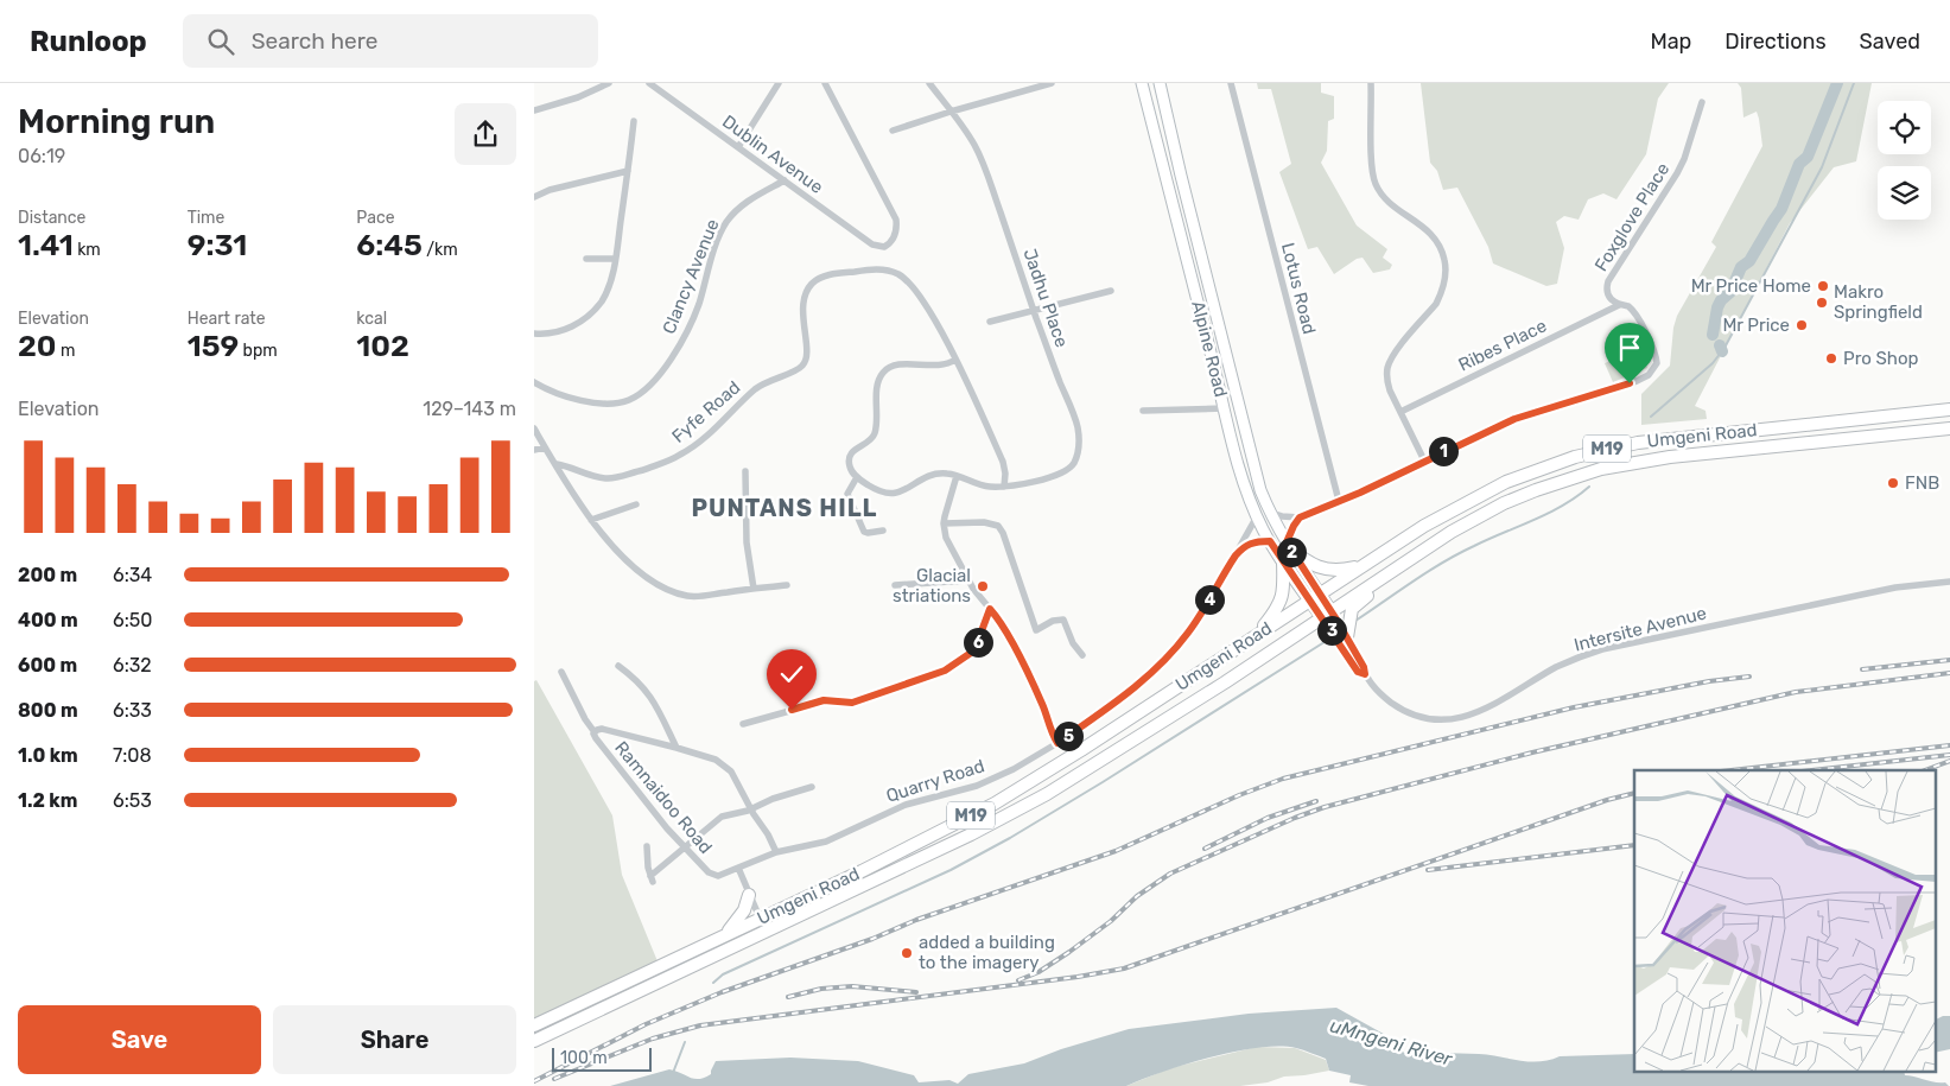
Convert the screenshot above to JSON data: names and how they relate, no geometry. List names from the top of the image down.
{
  "streets": {
    "highway": ["Umgeni Road", "M19"],
    "main road": ["Alpine Road"],
    "street": [
      "Dublin Avenue",
      "Foxglove Place",
      "Clancy Avenue",
      "Lotus Road",
      "Jadhu Place",
      "Ribes Place",
      "Fyfe Road",
      "Intersite Avenue",
      "Quarry Road",
      "Ramnaidoo Road"
    ]
  },
  "crossings": [
    ["Dublin Avenue", "Clancy Avenue"],
    ["Foxglove Place", "Lotus Road"],
    ["Foxglove Place", "Ribes Place"],
    ["Alpine Road", "Umgeni Road"],
    ["Alpine Road", "Quarry Road"],
    ["Umgeni Road", "Intersite Avenue"],
    ["Quarry Road", "Ramnaidoo Road"]
  ],
  "districts": ["PUNTANS HILL"],
  "water": ["uMngeni River"],
  "places": [
    "Mr Price Home",
    "Makro Springfield",
    "Mr Price",
    "Pro Shop",
    "FNB",
    "Glacial striations",
    "added a building to the imagery"
  ],
  "scale_bar": "100 m",
  "page": {
    "header": "Runloop",
    "search": "Search here",
    "nav": ["Map", "Directions", "Saved"],
    "heading": ["Morning run", "06:19"],
    "stats": [
      ["Distance", "1.41 km"],
      ["Time", "9:31"],
      ["Pace", "6:45 /km"],
      ["Elevation", "20 m"],
      ["Heart rate", "159 bpm"],
      ["kcal", "102"]
    ],
    "chart": ["Elevation", "129–143 m"],
    "pins": [
      "1",
      "2",
      "4",
      "3",
      "6",
      "5"
    ],
    "list": [
      {
        "name": "200 m",
        "note": "6:34"
      },
      {
        "name": "400 m",
        "note": "6:50"
      },
      {
        "name": "600 m",
        "note": "6:32"
      },
      {
        "name": "800 m",
        "note": "6:33"
      },
      {
        "name": "1.0 km",
        "note": "7:08"
      },
      {
        "name": "1.2 km",
        "note": "6:53"
      }
    ],
    "buttons": ["Save", "Share"],
    "scale": "100 m"
  }
}
